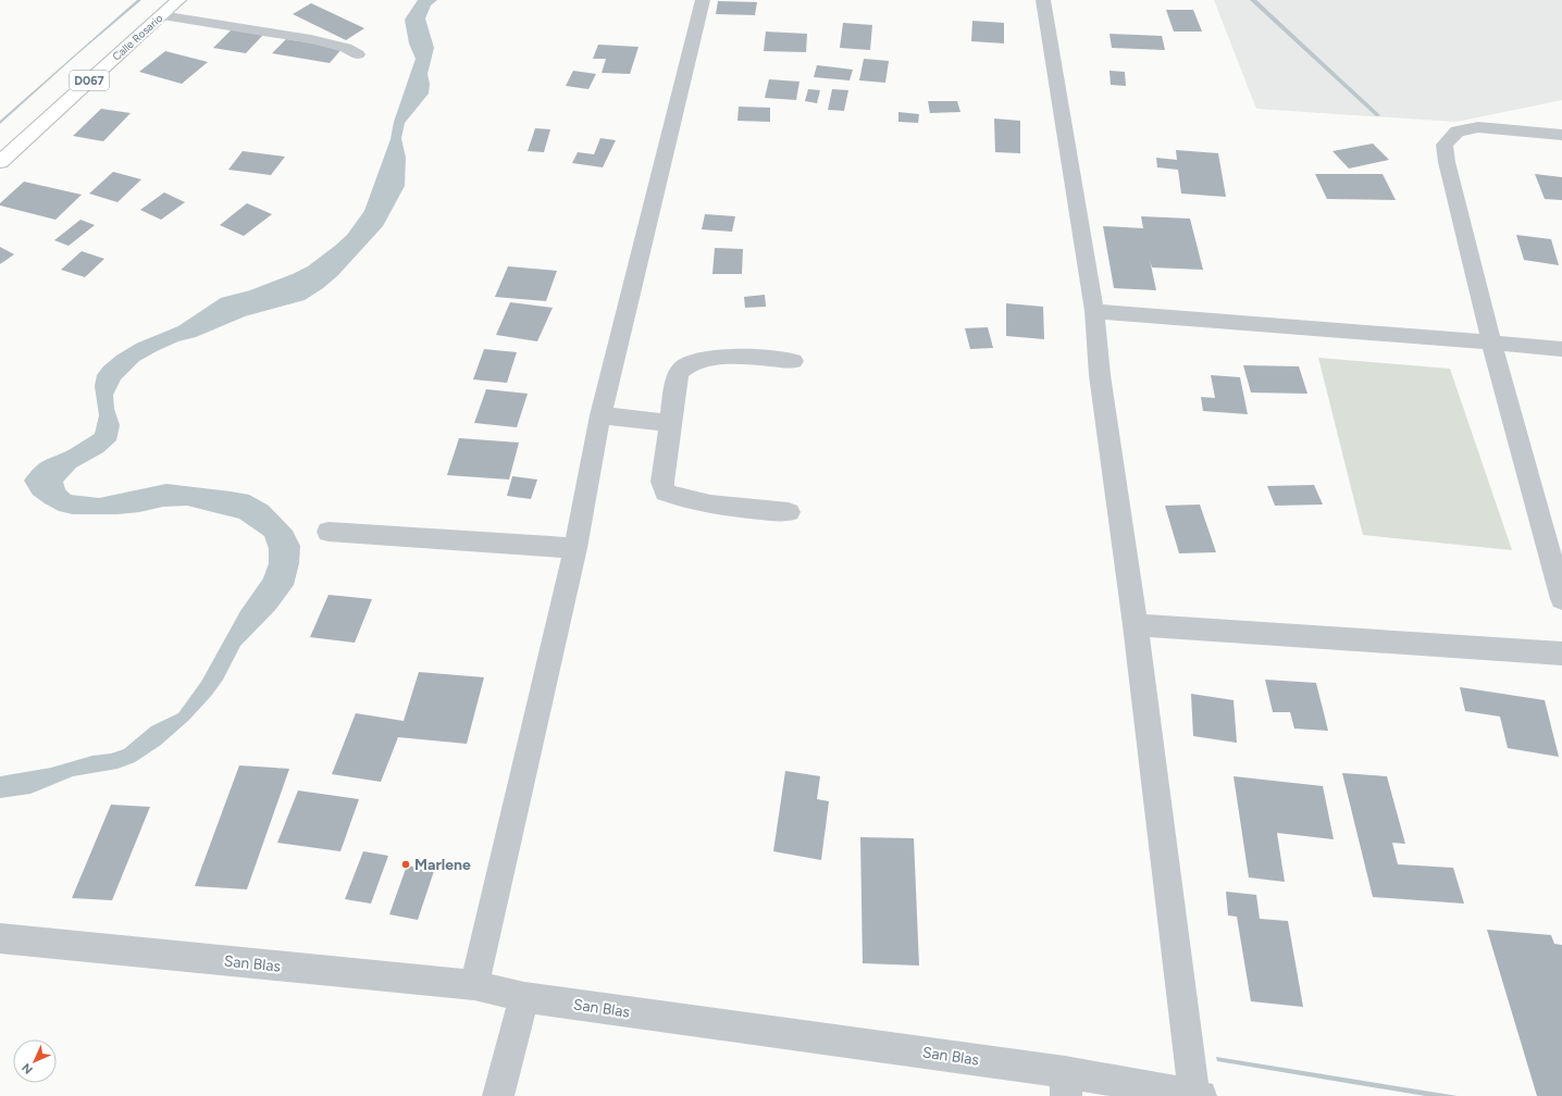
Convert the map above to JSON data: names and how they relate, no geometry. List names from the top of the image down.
{
  "streets": {
    "main road": ["Calle Rosario", "D067"],
    "street": ["San Blas"]
  },
  "places": ["Marlene"],
  "north": "bottom left"
}
